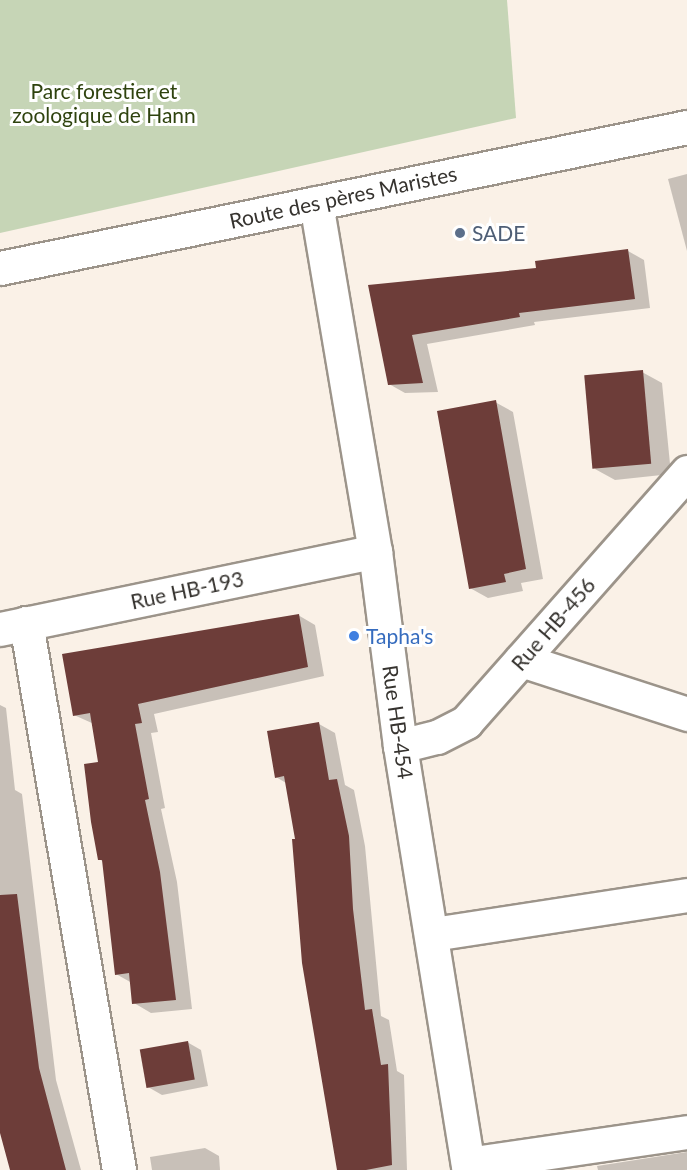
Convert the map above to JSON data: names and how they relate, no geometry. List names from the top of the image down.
{
  "streets": {
    "street": [
      "Route des pères Maristes",
      "Rue HB-193",
      "Rue HB-456",
      "Rue HB-454"
    ]
  },
  "crossings": [
    ["Route des pères Maristes", "Rue HB-454"],
    ["Rue HB-193", "Rue HB-454"],
    ["Rue HB-456", "Rue HB-454"]
  ],
  "parks": ["Parc forestier et zoologique de Hann"],
  "places": ["SADE", "Tapha's"]
}
